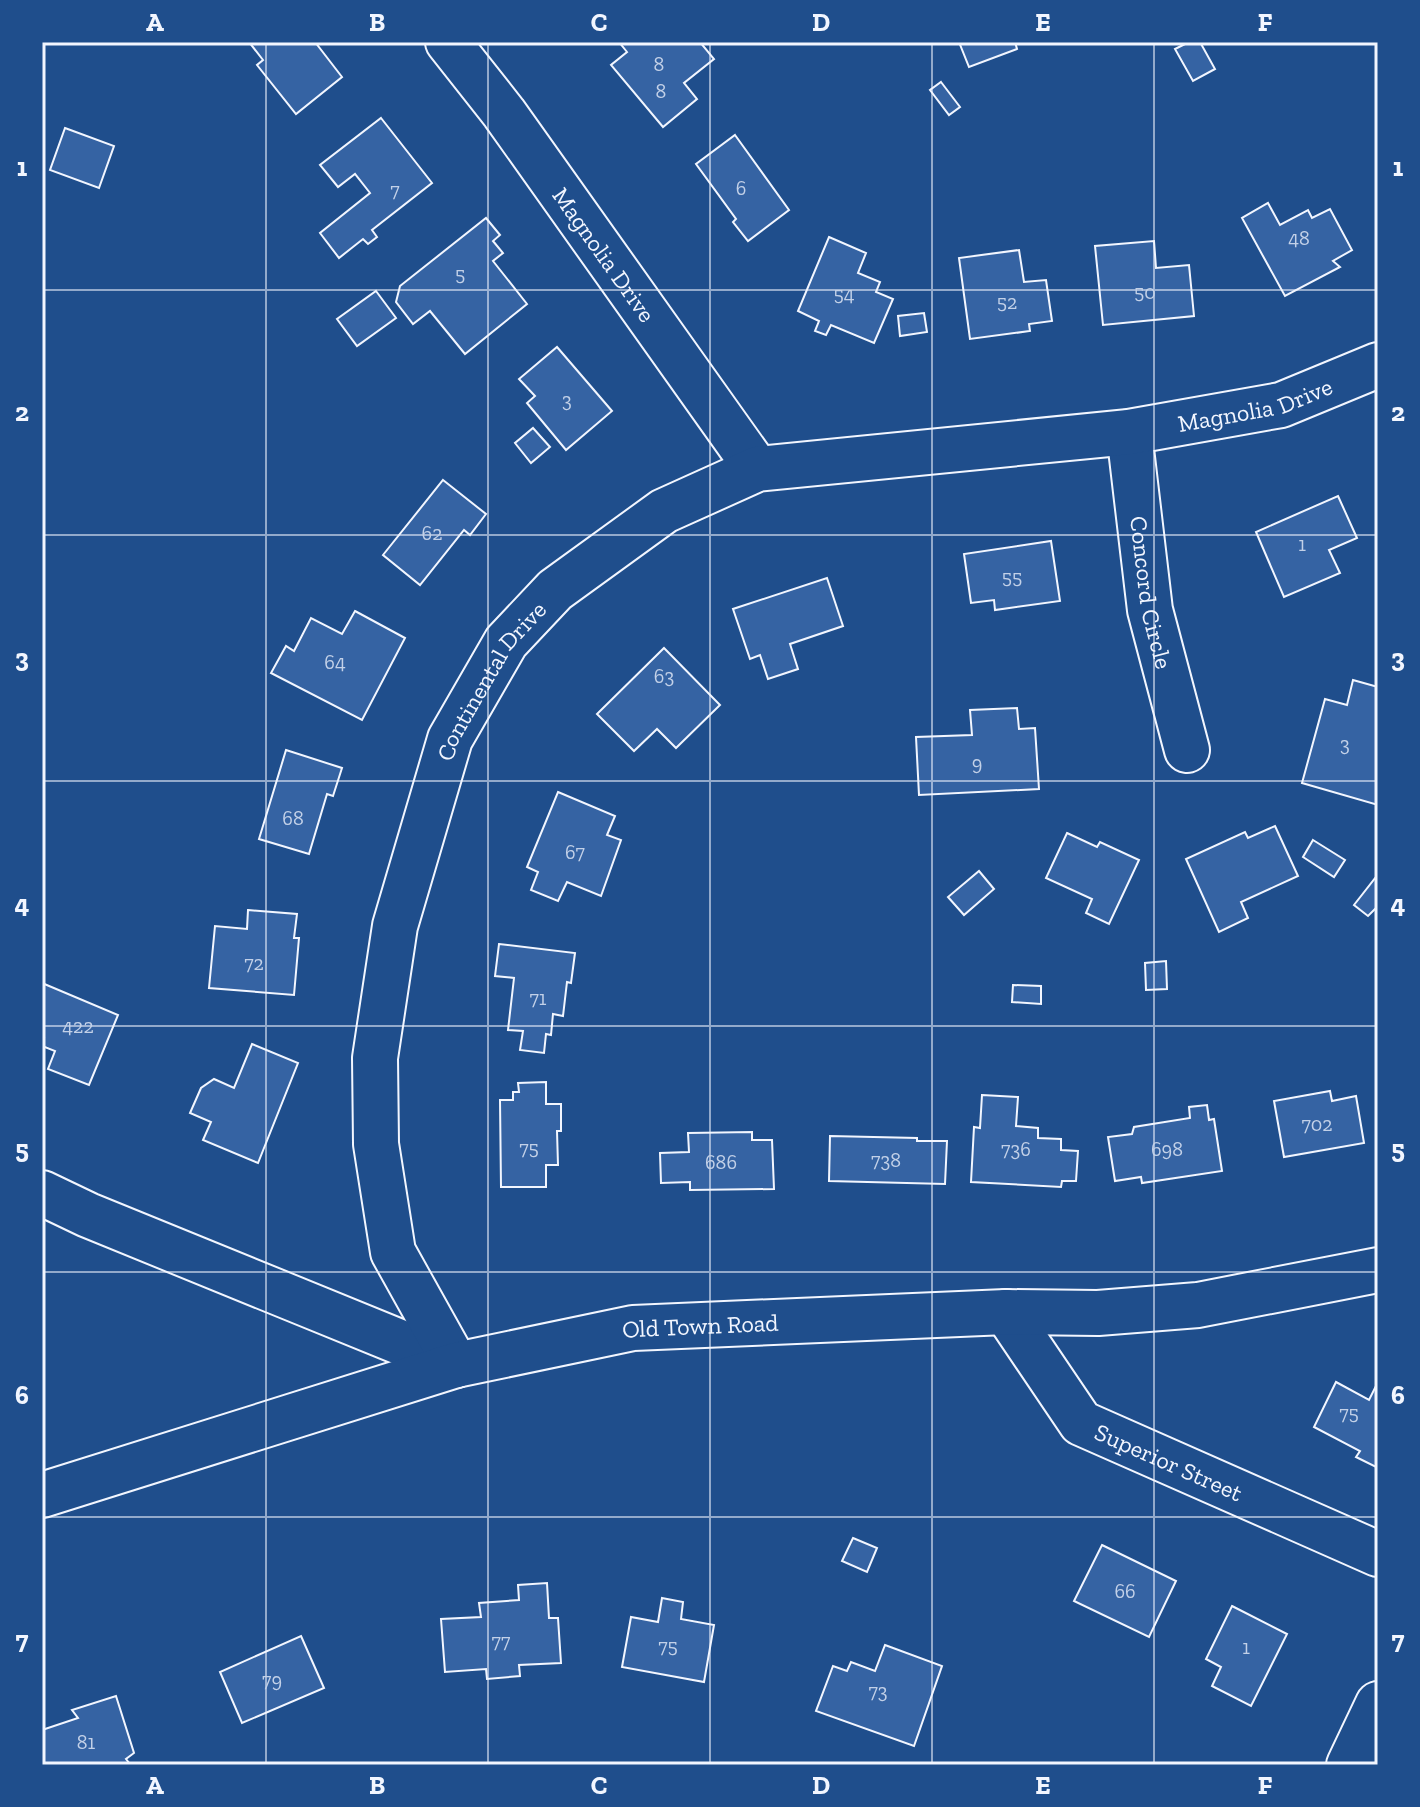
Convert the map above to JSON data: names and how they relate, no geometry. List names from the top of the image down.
{
  "streets": {
    "street": [
      "Magnolia Drive",
      "Concord Circle",
      "Continental Drive",
      "Old Town Road",
      "Superior Street"
    ]
  },
  "crossings": [
    ["Magnolia Drive", "Concord Circle"],
    ["Magnolia Drive", "Continental Drive"],
    ["Concord Circle", "Continental Drive"],
    ["Continental Drive", "Old Town Road"],
    ["Old Town Road", "Superior Street"]
  ],
  "house_numbers": [
    "8",
    "8",
    "6",
    "7",
    "48",
    "5",
    "50",
    "54",
    "52",
    "3",
    "62",
    "1",
    "55",
    "64",
    "63",
    "3",
    "9",
    "68",
    "67",
    "72",
    "71",
    "422",
    "702",
    "75",
    "736",
    "698",
    "738",
    "686",
    "75",
    "66",
    "77",
    "75",
    "1",
    "79",
    "73",
    "81"
  ],
  "grid": {
    "columns": [
      "A",
      "B",
      "C",
      "D",
      "E",
      "F"
    ],
    "rows": [
      "1",
      "2",
      "3",
      "4",
      "5",
      "6",
      "7"
    ]
  }
}
